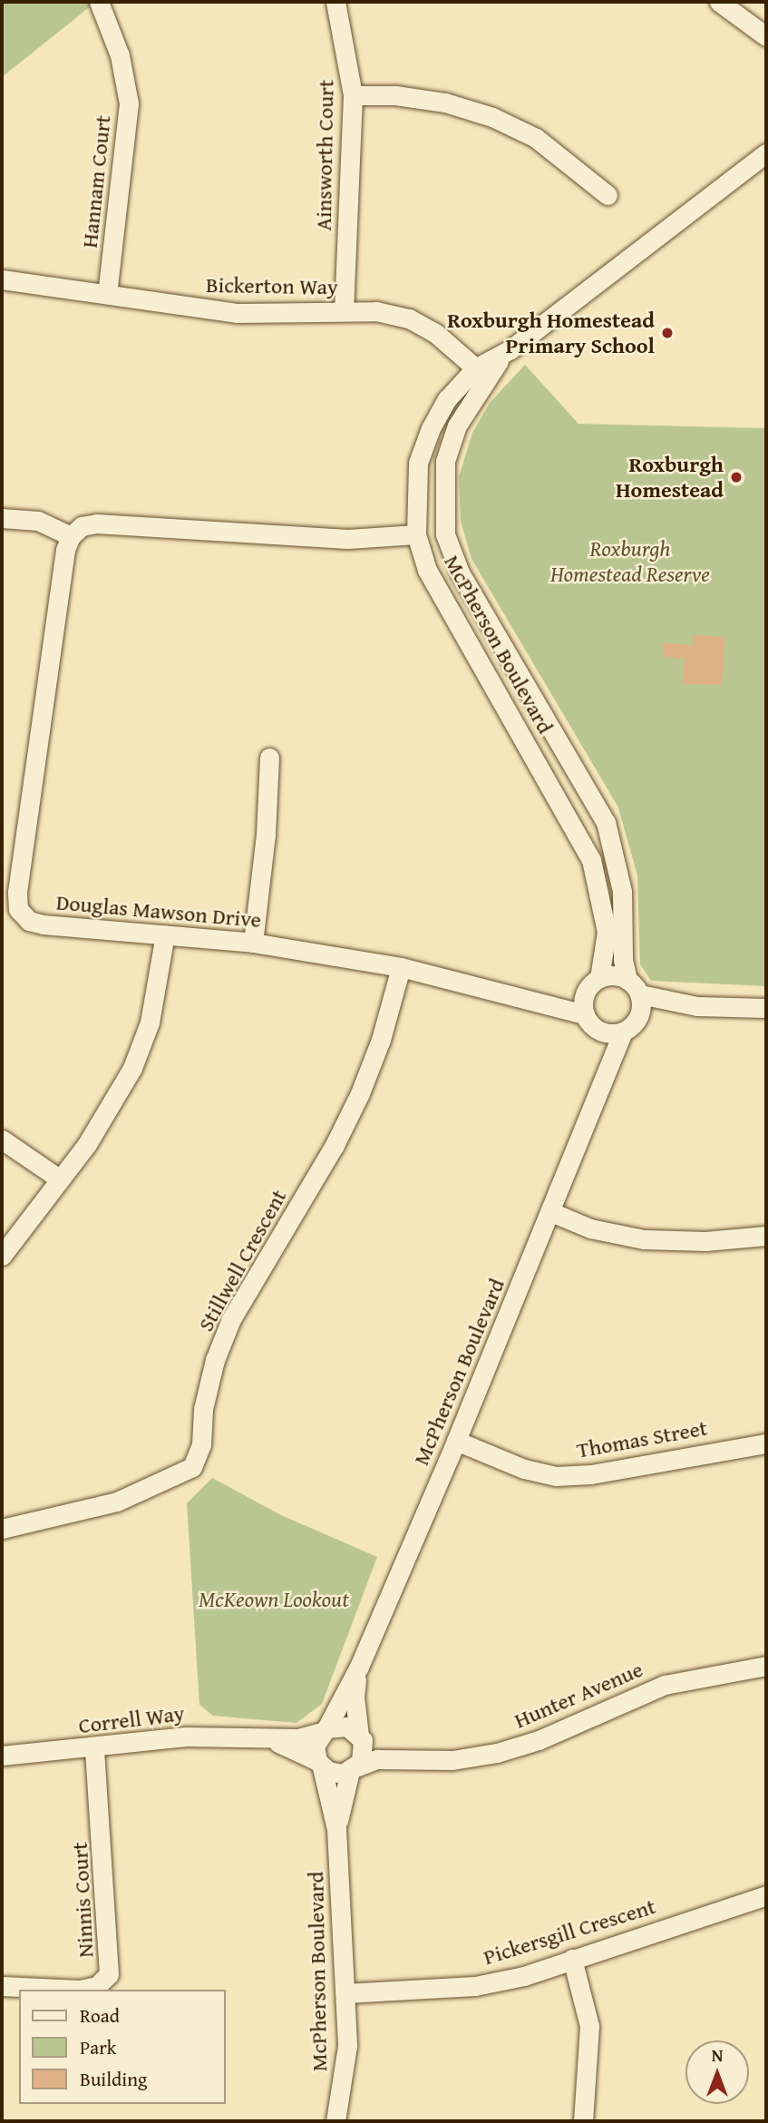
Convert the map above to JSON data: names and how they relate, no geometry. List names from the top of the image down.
{
  "streets": {
    "street": [
      "Ainsworth Court",
      "Hannam Court",
      "Bickerton Way",
      "McPherson Boulevard",
      "Douglas Mawson Drive",
      "Stillwell Crescent",
      "Thomas Street",
      "Hunter Avenue",
      "Correll Way",
      "Ninnis Court",
      "Pickersgill Crescent"
    ]
  },
  "crossings": [
    ["Ainsworth Court", "Bickerton Way"],
    ["Hannam Court", "Bickerton Way"],
    ["Bickerton Way", "McPherson Boulevard"],
    ["McPherson Boulevard", "Douglas Mawson Drive"],
    ["McPherson Boulevard", "Thomas Street"],
    ["McPherson Boulevard", "Hunter Avenue"],
    ["McPherson Boulevard", "Correll Way"],
    ["McPherson Boulevard", "Pickersgill Crescent"],
    ["Douglas Mawson Drive", "Stillwell Crescent"],
    ["Hunter Avenue", "Correll Way"],
    ["Correll Way", "Ninnis Court"]
  ],
  "parks": ["Roxburgh Homestead Reserve", "McKeown Lookout"],
  "places": ["Roxburgh Homestead Primary School", "Roxburgh Homestead"],
  "legend": ["Road", "Park", "Building"],
  "north": "top"
}
